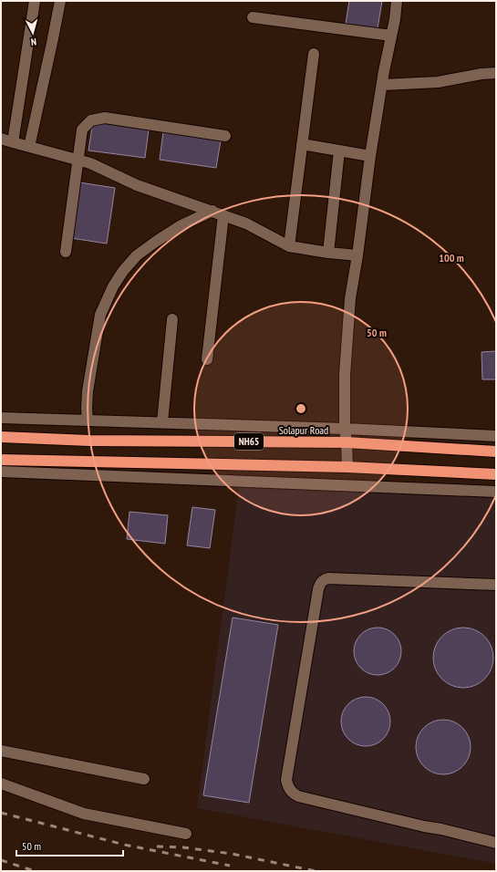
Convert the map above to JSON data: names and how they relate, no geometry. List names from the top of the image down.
{
  "streets": {
    "highway": ["Solapur Road", "NH65"]
  },
  "scale_bar": "50 m",
  "north": "bottom",
  "rings": ["100 m", "50 m"]
}
